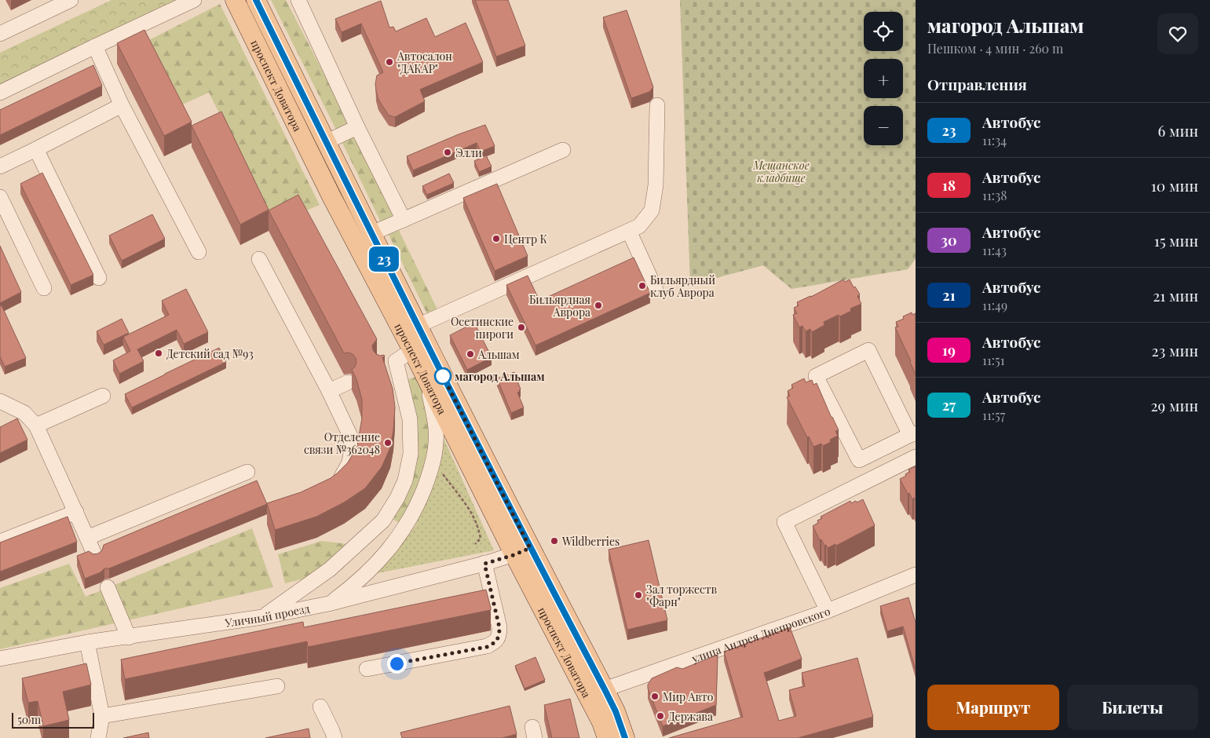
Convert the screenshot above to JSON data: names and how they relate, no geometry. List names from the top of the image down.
{
  "streets": {
    "main road": ["проспект Доватора"],
    "street": ["Уличный проезд", "улица Андрея Днепровского"]
  },
  "crossings": [
    ["проспект Доватора", "Уличный проезд"],
    ["проспект Доватора", "улица Андрея Днепровского"]
  ],
  "parks": ["Мещанское кладбище"],
  "places": [
    "Автосалон \"ДАКАР\"",
    "Элли",
    "Центр К",
    "Бильярдный клуб Аврора",
    "Бильярдная Аврора",
    "Осетинские пироги",
    "Детский сад №93",
    "Альшам",
    "магород Альшам",
    "Отделение связи №362048",
    "Wildberries",
    "Зал торжеств \"Фарн\"",
    "Мир Авто",
    "Держава"
  ],
  "lines": ["bus line 23"],
  "scale_bar": "50 m",
  "page": {
    "on_map": "23",
    "heading": [
      ["магород Альшам", "Пешком · 4 мин · 260 m"],
      "Отправления"
    ],
    "map_buttons": ["+", "−"],
    "list": [
      {
        "mark": "23",
        "name": "Автобус",
        "note": "11:34",
        "value": "6 мин"
      },
      {
        "mark": "18",
        "name": "Автобус",
        "note": "11:38",
        "value": "10 мин"
      },
      {
        "mark": "30",
        "name": "Автобус",
        "note": "11:43",
        "value": "15 мин"
      },
      {
        "mark": "21",
        "name": "Автобус",
        "note": "11:49",
        "value": "21 мин"
      },
      {
        "mark": "19",
        "name": "Автобус",
        "note": "11:51",
        "value": "23 мин"
      },
      {
        "mark": "27",
        "name": "Автобус",
        "note": "11:57",
        "value": "29 мин"
      }
    ],
    "buttons": ["Маршрут", "Билеты"],
    "scale": "50 m"
  }
}
